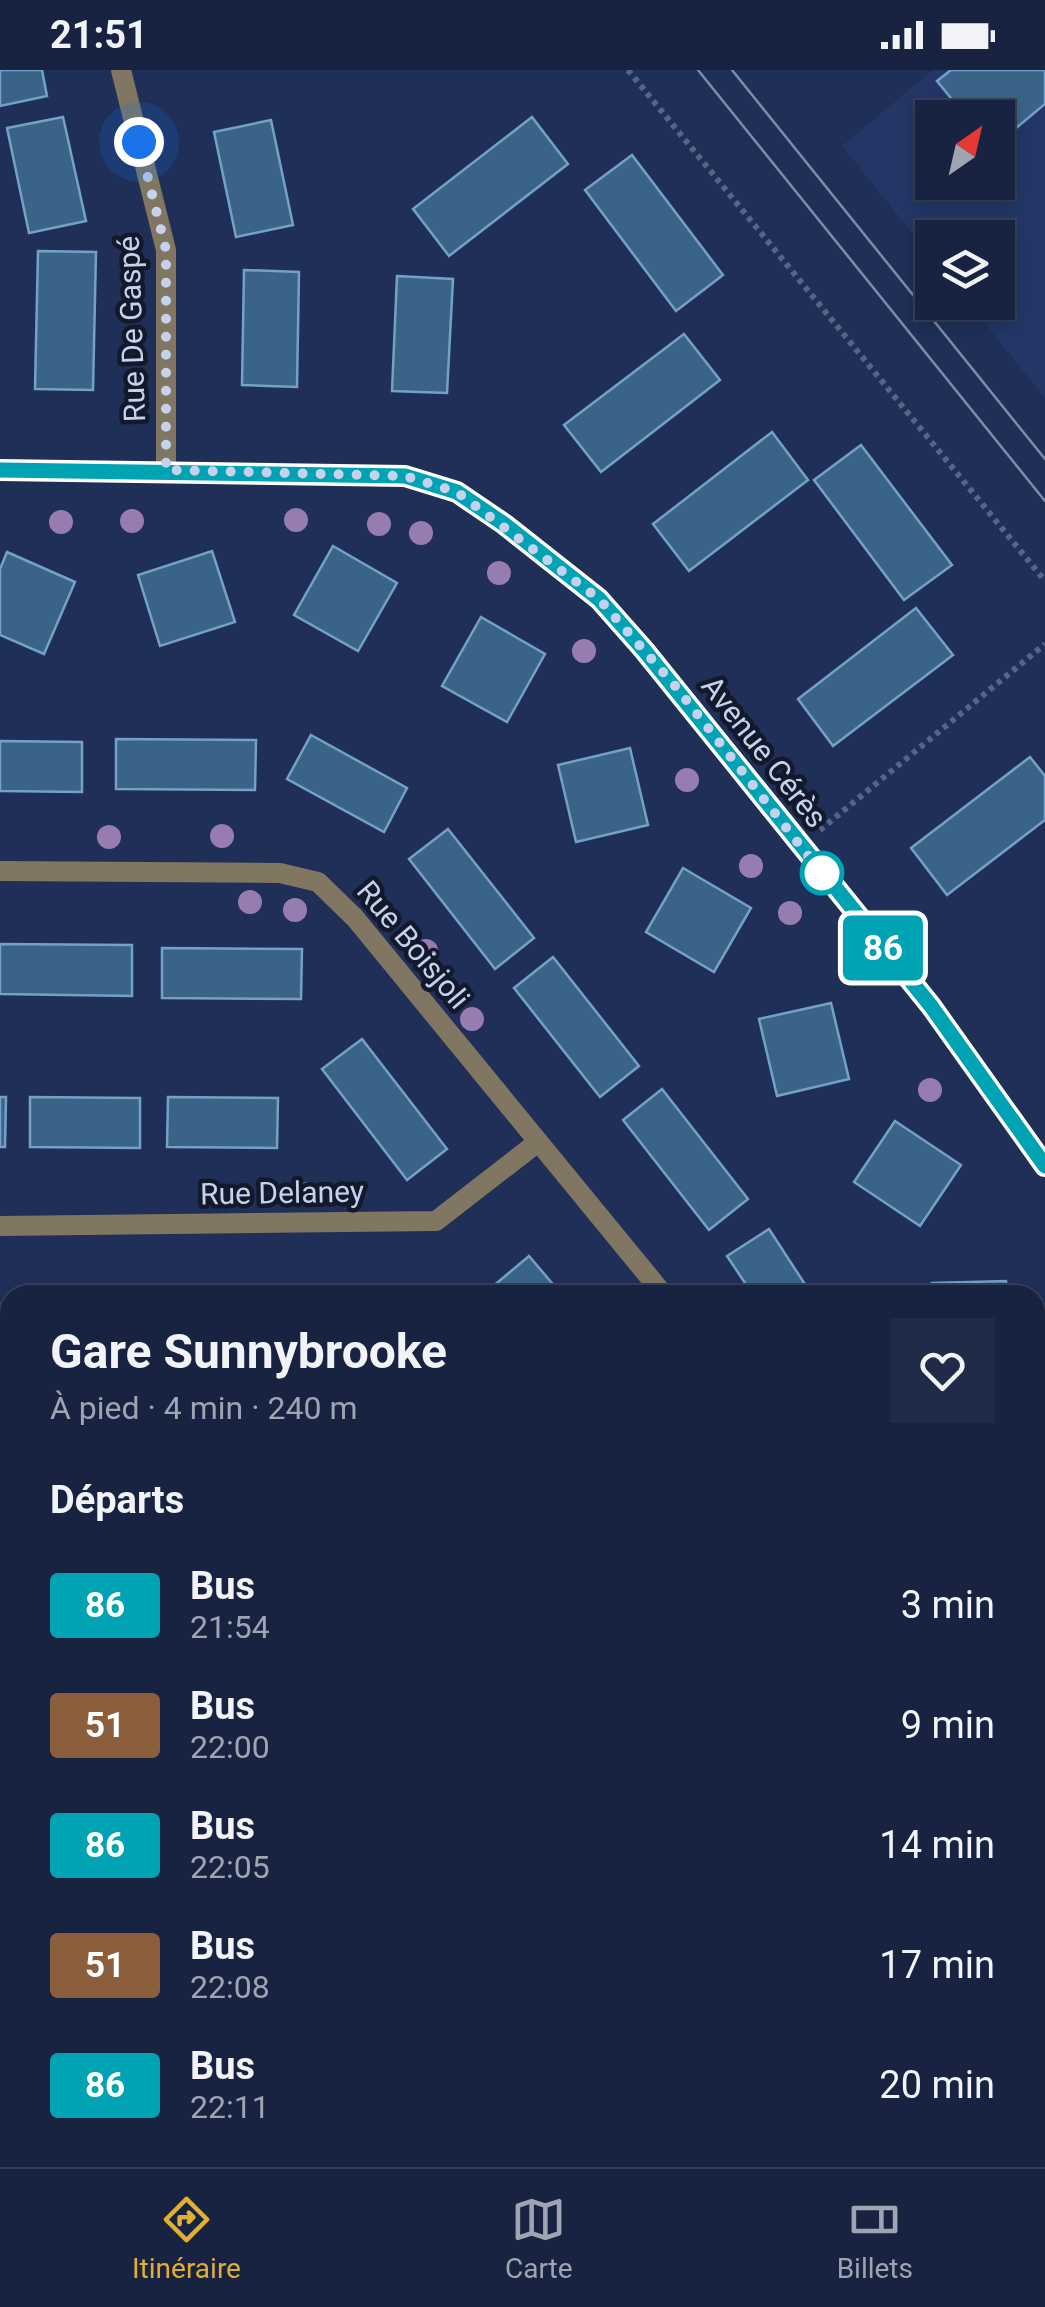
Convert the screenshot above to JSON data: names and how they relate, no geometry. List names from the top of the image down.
{
  "streets": {
    "street": [
      "Rue De Gaspé",
      "Avenue Cérès",
      "Rue Boisjoli",
      "Rue Delaney"
    ]
  },
  "crossings": [
    ["Rue De Gaspé", "Avenue Cérès"],
    ["Rue Boisjoli", "Rue Delaney"]
  ],
  "lines": ["bus line 86"],
  "north": "top right",
  "page": {
    "status": "21:51",
    "on_map": "86",
    "heading": [
      ["Gare Sunnybrooke", "À pied · 4 min · 240 m"],
      "Départs"
    ],
    "list": [
      {
        "mark": "86",
        "name": "Bus",
        "note": "21:54",
        "value": "3 min"
      },
      {
        "mark": "51",
        "name": "Bus",
        "note": "22:00",
        "value": "9 min"
      },
      {
        "mark": "86",
        "name": "Bus",
        "note": "22:05",
        "value": "14 min"
      },
      {
        "mark": "51",
        "name": "Bus",
        "note": "22:08",
        "value": "17 min"
      },
      {
        "mark": "86",
        "name": "Bus",
        "note": "22:11",
        "value": "20 min"
      }
    ],
    "tabs": ["Itinéraire", "Carte", "Billets"]
  }
}
